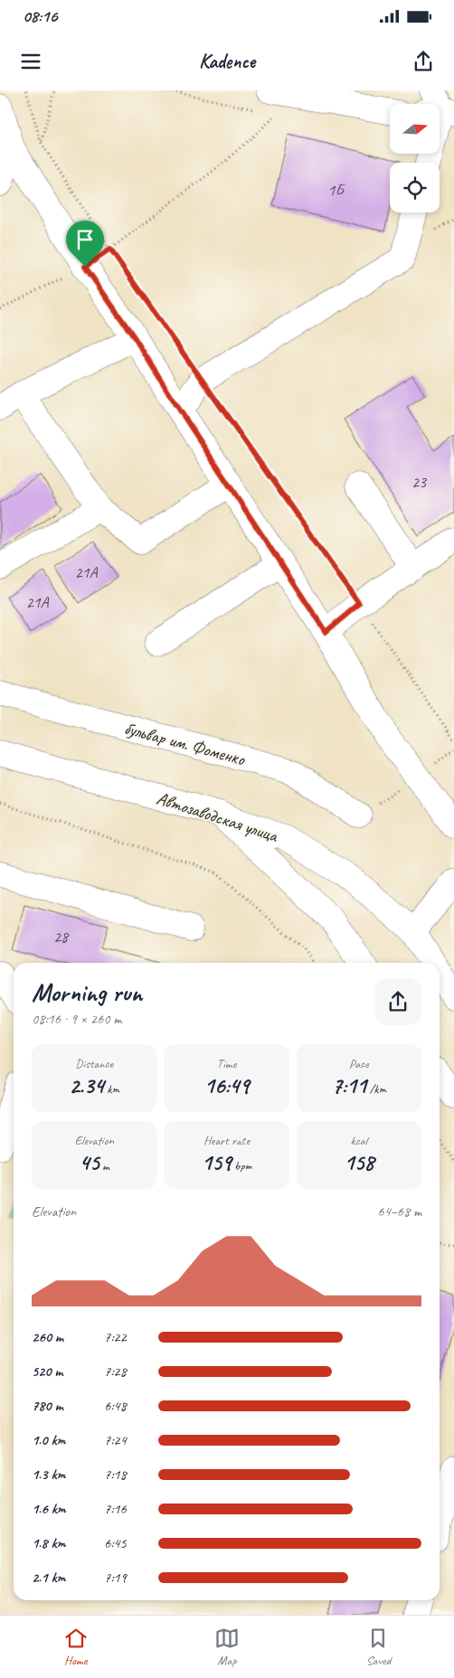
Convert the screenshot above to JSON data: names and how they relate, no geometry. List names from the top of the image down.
{
  "streets": {
    "street": ["бульвар им. Фоменко", "Автозаводская улица"]
  },
  "house_numbers": [
    "1Б",
    "23",
    "21А",
    "21А",
    "28"
  ],
  "north": "right",
  "page": {
    "status": "08:16",
    "header": "Kadence",
    "heading": ["Morning run", "08:16 · 9 × 260 m"],
    "stats": [
      ["Distance", "2.34 km"],
      ["Time", "16:49"],
      ["Pace", "7:11 /km"],
      ["Elevation", "45 m"],
      ["Heart rate", "159 bpm"],
      ["kcal", "158"]
    ],
    "chart": ["Elevation", "64–68 m"],
    "list": [
      {
        "name": "260 m",
        "note": "7:22"
      },
      {
        "name": "520 m",
        "note": "7:28"
      },
      {
        "name": "780 m",
        "note": "6:48"
      },
      {
        "name": "1.0 km",
        "note": "7:24"
      },
      {
        "name": "1.3 km",
        "note": "7:18"
      },
      {
        "name": "1.6 km",
        "note": "7:16"
      },
      {
        "name": "1.8 km",
        "note": "6:45"
      },
      {
        "name": "2.1 km",
        "note": "7:19"
      }
    ],
    "tabs": ["Home", "Map", "Saved"]
  }
}
